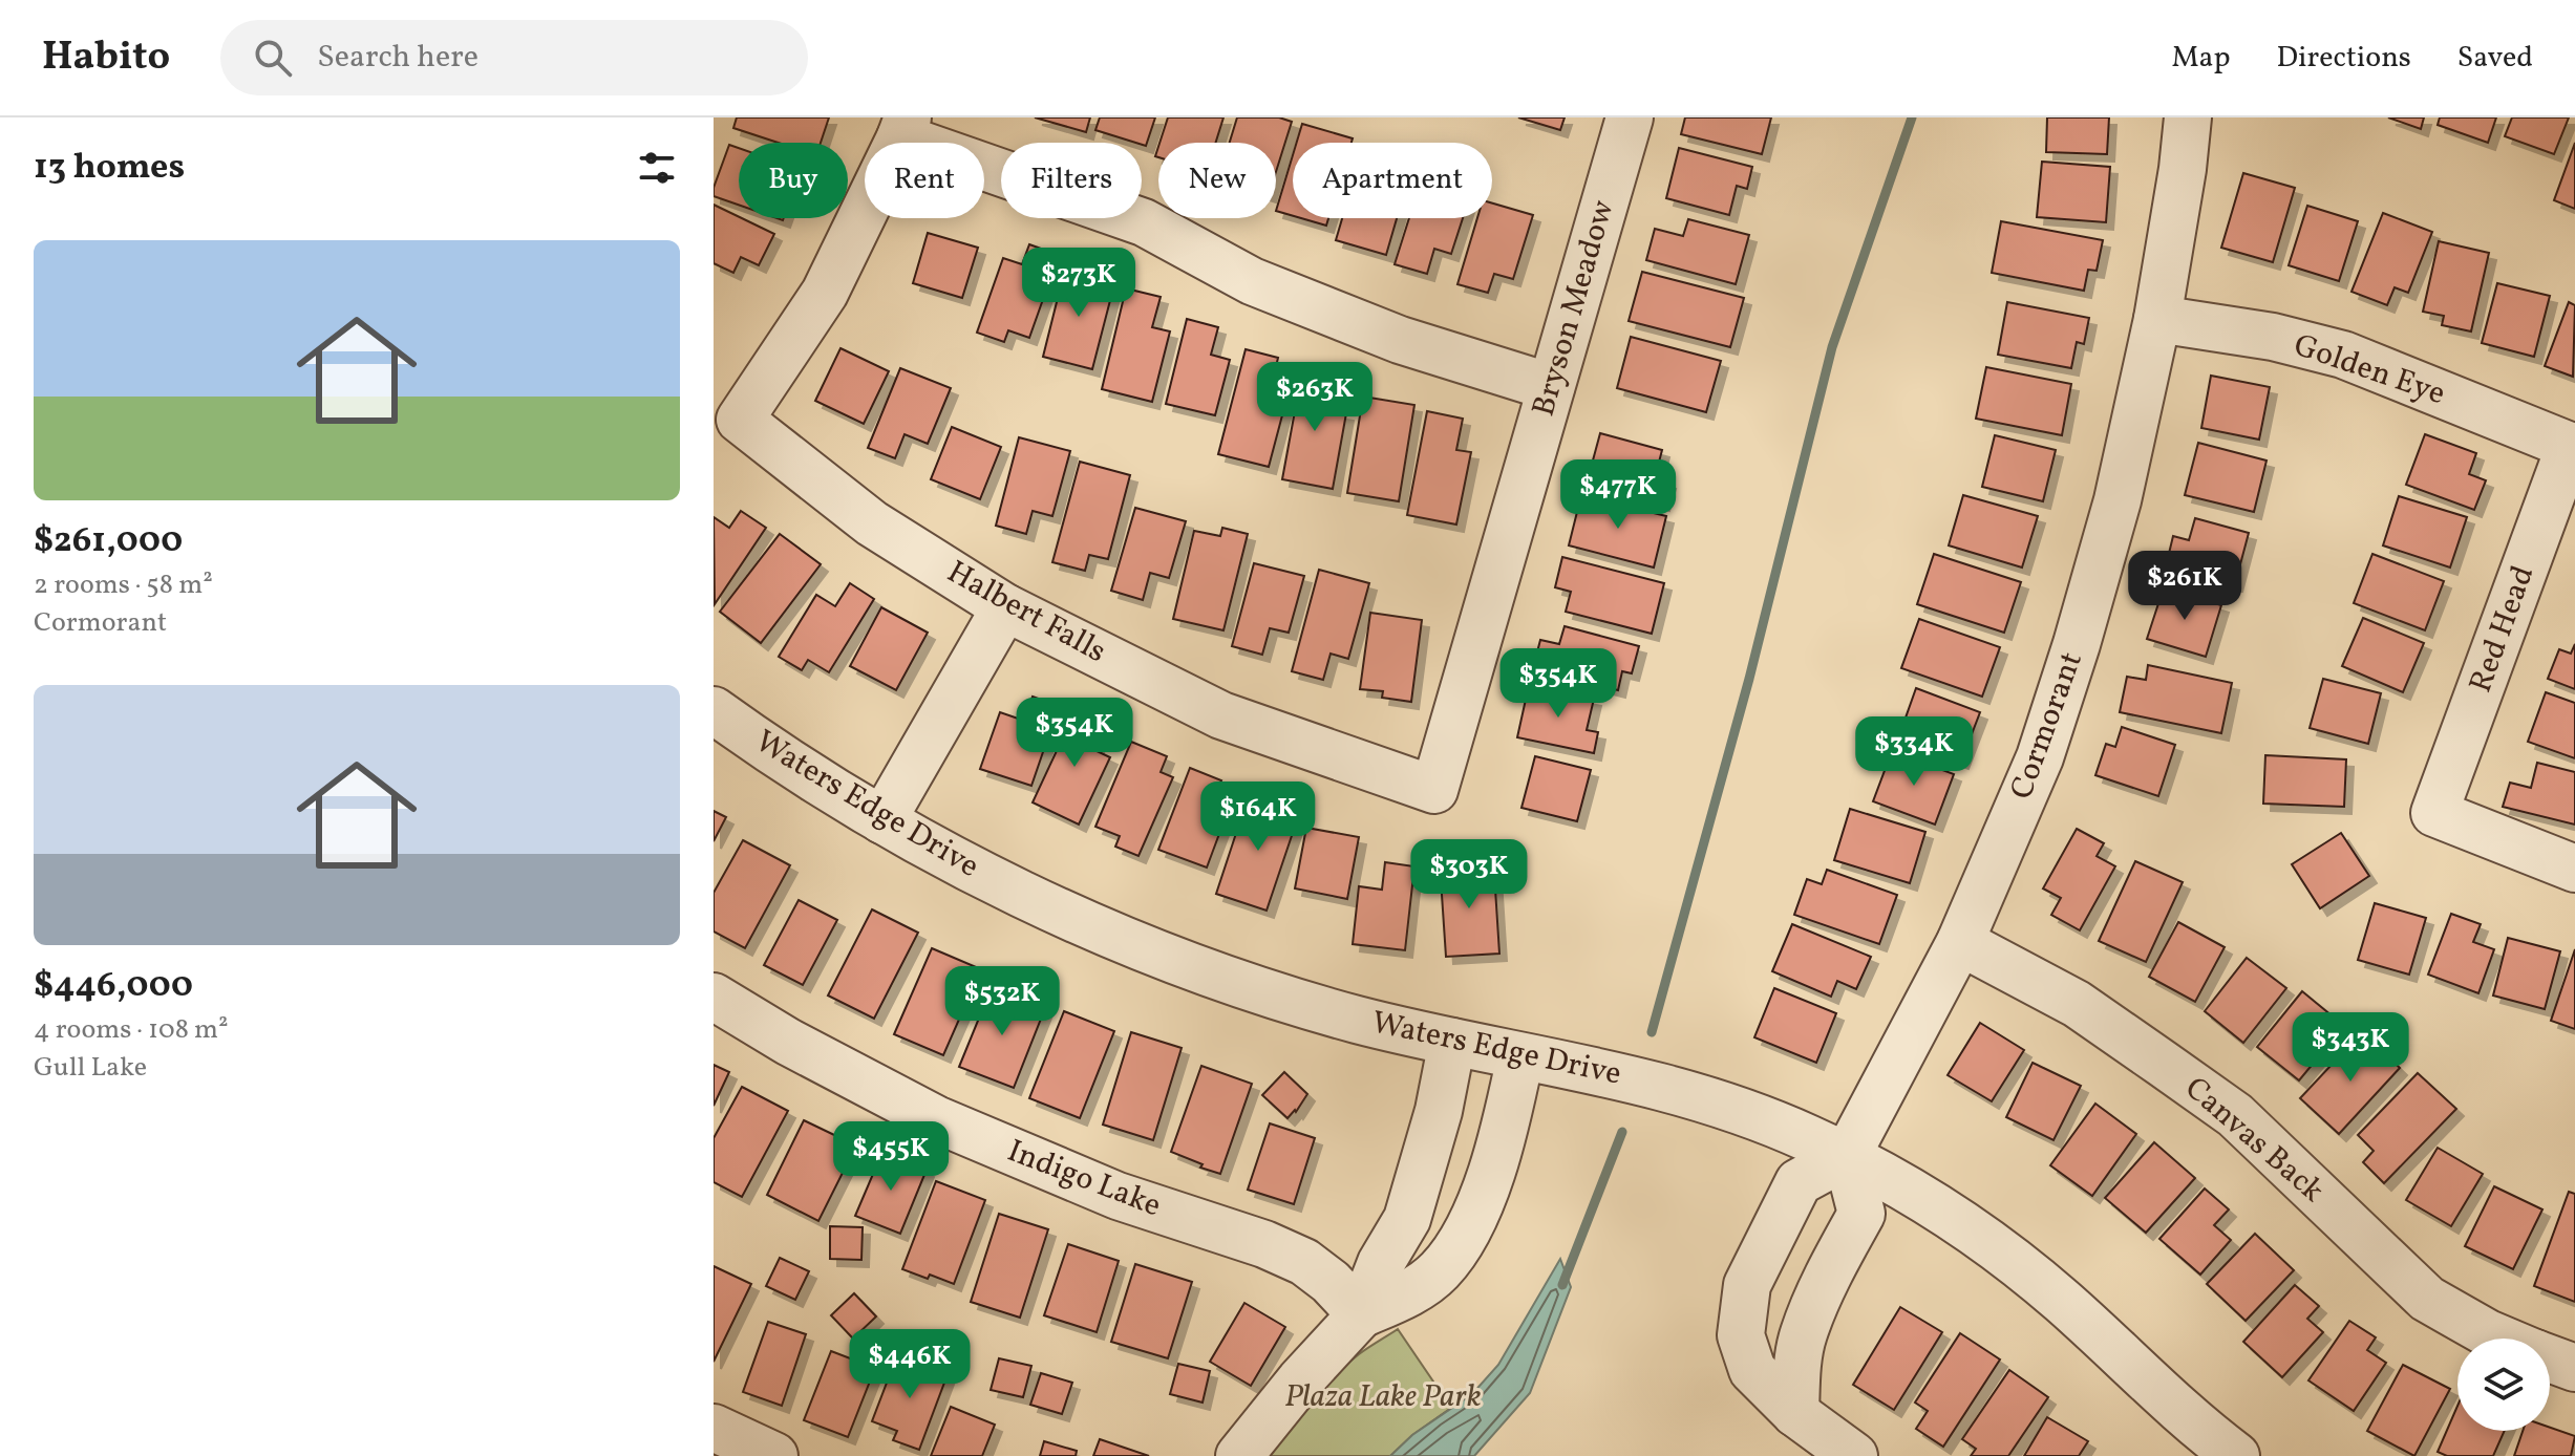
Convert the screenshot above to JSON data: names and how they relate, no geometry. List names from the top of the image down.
{
  "streets": {
    "street": [
      "Bryson Meadow",
      "Golden Eye",
      "Halbert Falls",
      "Red Head",
      "Cormorant",
      "Waters Edge Drive",
      "Canvas Back",
      "Indigo Lake"
    ]
  },
  "crossings": [
    ["Bryson Meadow", "Halbert Falls"],
    ["Golden Eye", "Red Head"],
    ["Golden Eye", "Cormorant"],
    ["Cormorant", "Waters Edge Drive"],
    ["Cormorant", "Canvas Back"]
  ],
  "parks": ["Plaza Lake Park"],
  "page": {
    "header": "Habito",
    "search": "Search here",
    "nav": ["Map", "Directions", "Saved"],
    "heading": "13 homes",
    "chip": [
      "Buy",
      "Rent",
      "Filters",
      "New",
      "Apartment"
    ],
    "list": [
      {
        "name": "$261,000",
        "note": "2 rooms · 58 m² · Cormorant"
      },
      {
        "name": "$446,000",
        "note": "4 rooms · 108 m² · Gull Lake"
      }
    ],
    "price": [
      "$273K",
      "$263K",
      "$477K",
      "$261K",
      "$354K",
      "$354K",
      "$334K",
      "$164K",
      "$303K",
      "$532K",
      "$343K",
      "$455K",
      "$446K"
    ]
  }
}
